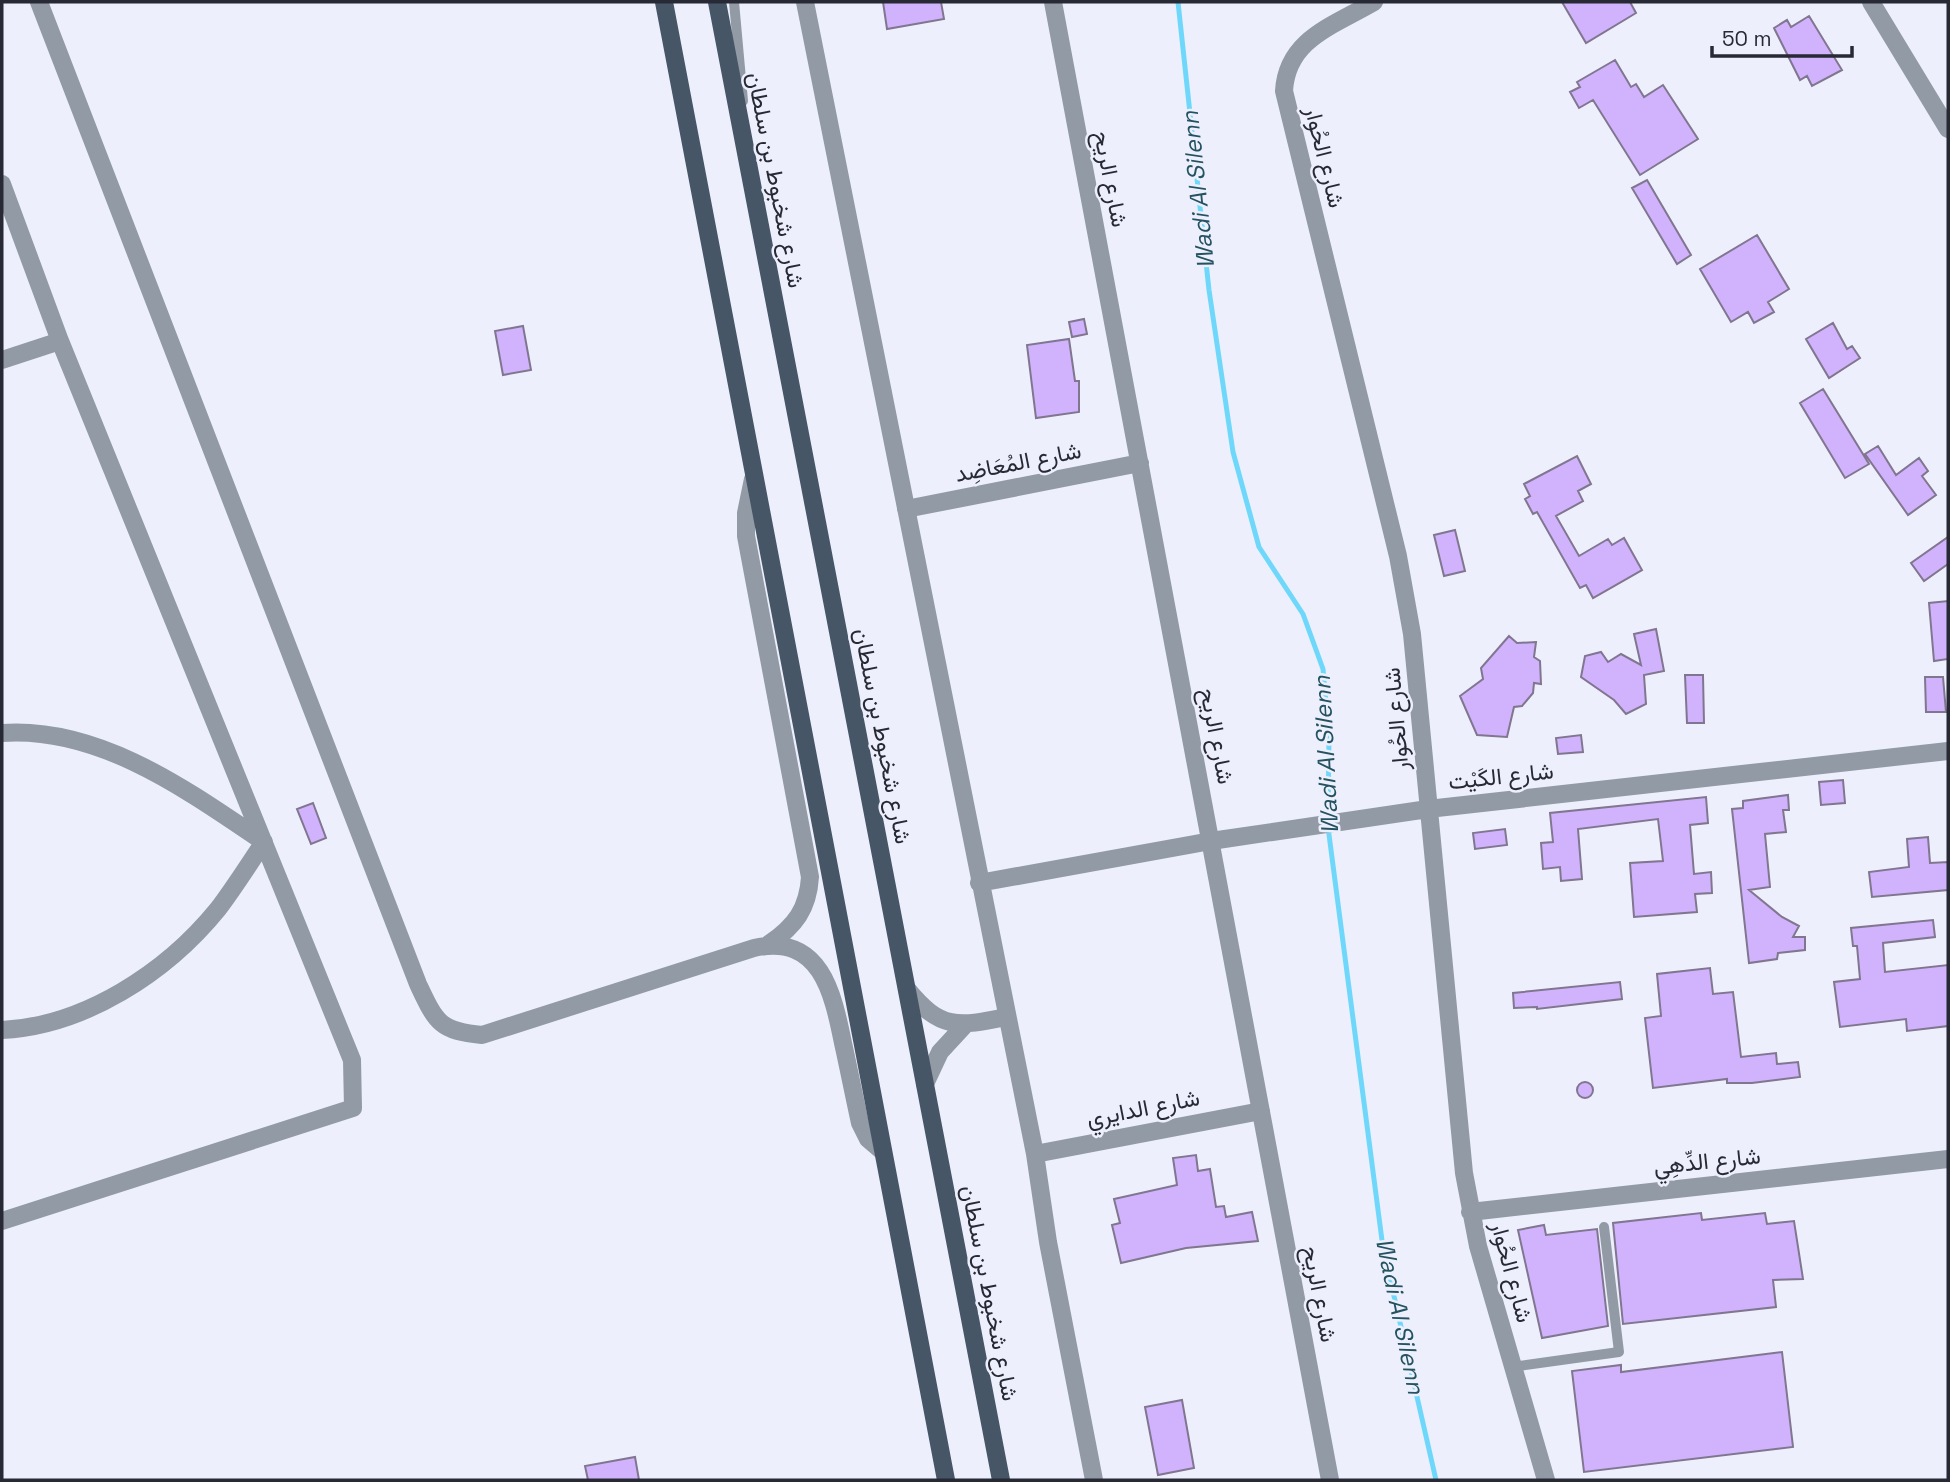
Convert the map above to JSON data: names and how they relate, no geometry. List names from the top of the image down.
{
  "streets": {
    "main road": ["شارع شخبوط بن سلطان"],
    "street": [
      "شارع الحُوار",
      "شارع الريح",
      "شارع المُعَاضِد",
      "شارع الكَيْت",
      "شارع الدايري",
      "شارع الدِّهِي"
    ]
  },
  "crossings": [
    ["شارع الحُوار", "شارع الكَيْت"],
    ["شارع الحُوار", "شارع الدِّهِي"],
    ["شارع الريح", "شارع المُعَاضِد"],
    ["شارع الريح", "شارع الكَيْت"],
    ["شارع الريح", "شارع الدايري"]
  ],
  "water": ["Wadi Al Silenn"],
  "scale_bar": "50 m"
}
